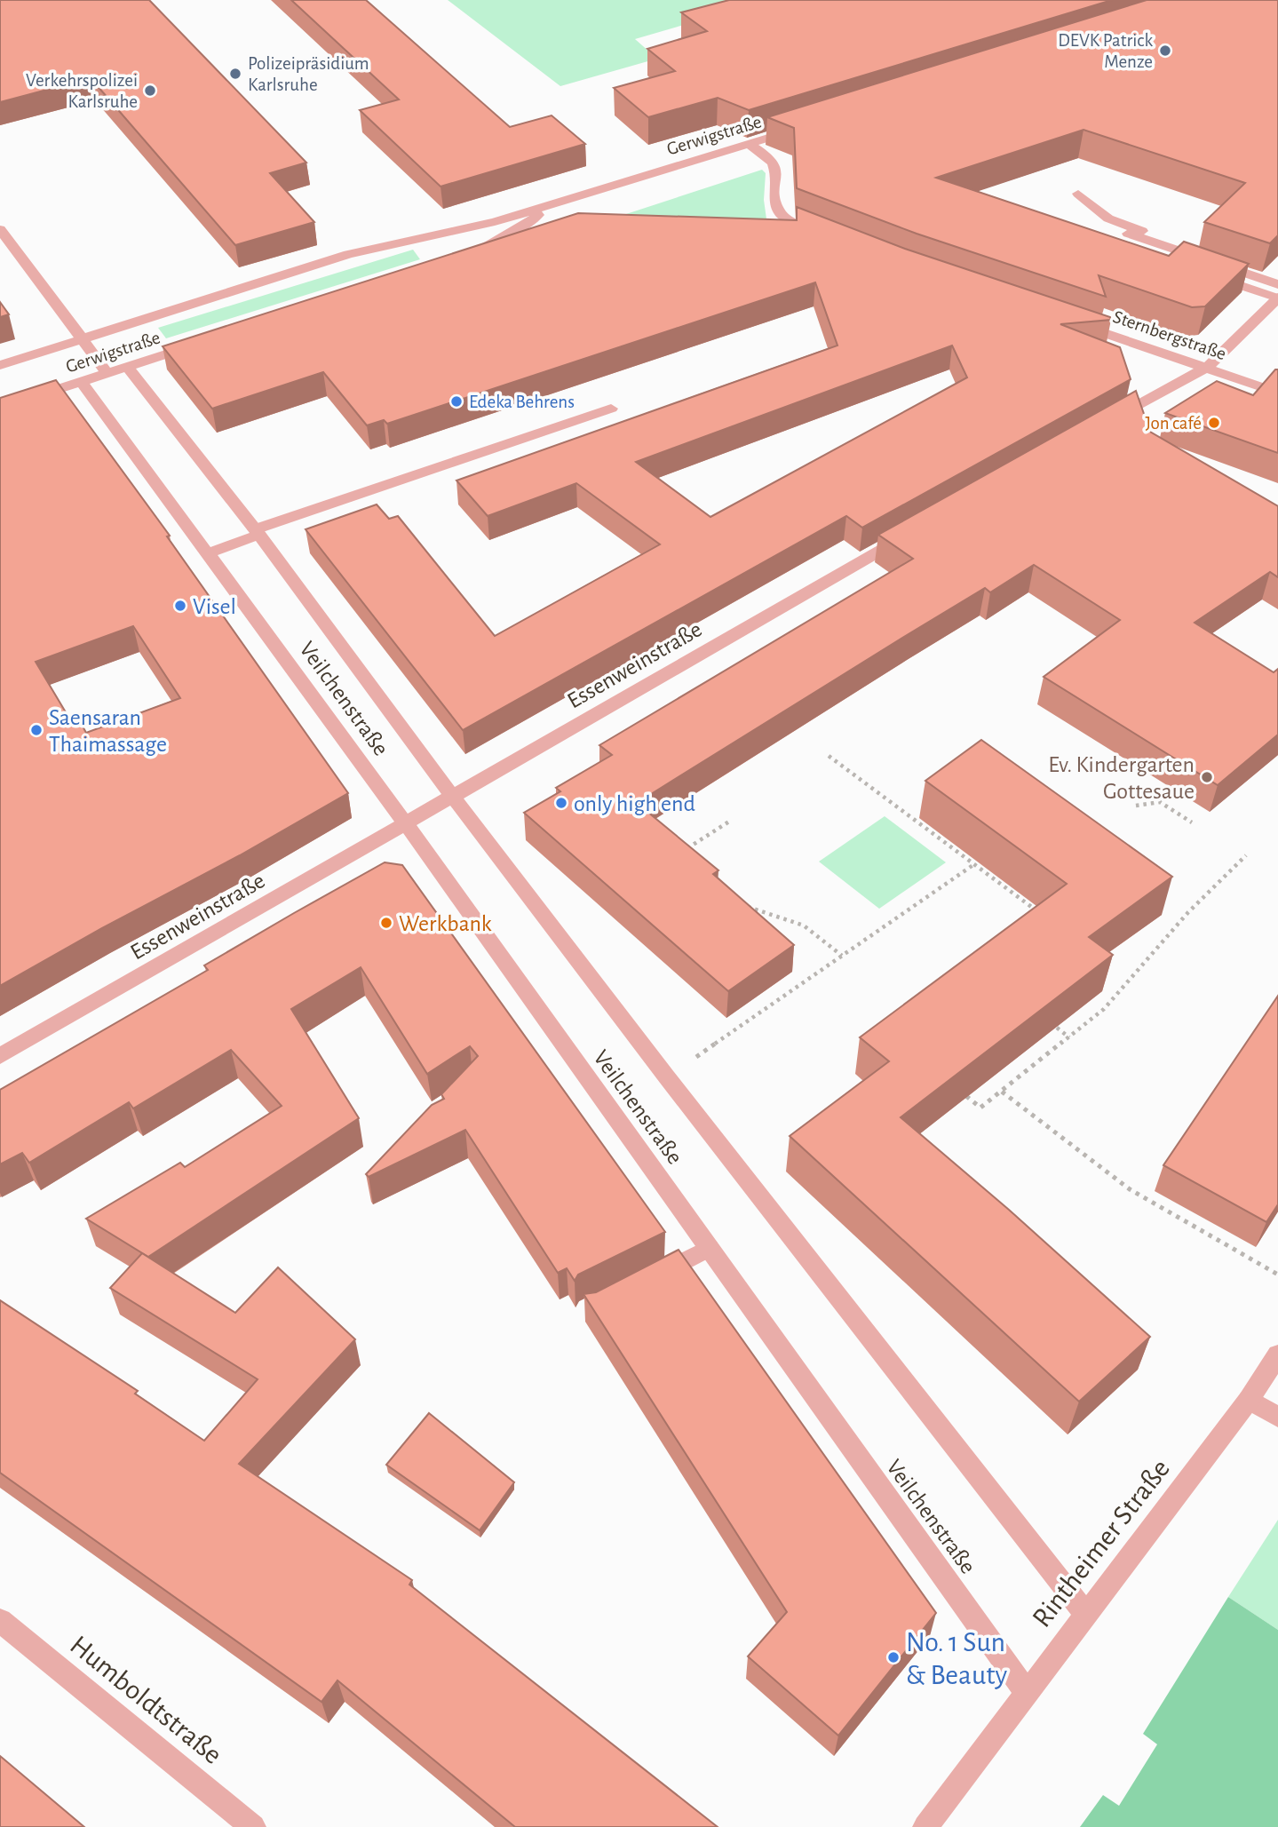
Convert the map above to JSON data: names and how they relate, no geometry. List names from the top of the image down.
{
  "streets": {
    "street": [
      "Gerwigstraße",
      "Sternbergstraße",
      "Essenweinstraße",
      "Veilchenstraße",
      "Rintheimer Straße",
      "Humboldtstraße"
    ]
  },
  "crossings": [
    ["Gerwigstraße", "Veilchenstraße"],
    ["Essenweinstraße", "Veilchenstraße"],
    ["Veilchenstraße", "Rintheimer Straße"]
  ],
  "places": [
    "DEVK Patrick Menze",
    "Polizeipräsidium Karlsruhe",
    "Verkehrspolizei Karlsruhe",
    "Edeka Behrens",
    "Jon café",
    "Visel",
    "Saensaran Thaimassage",
    "Ev. Kindergarten Gottesaue",
    "only high end",
    "Werkbank",
    "No. 1 Sun & Beauty"
  ]
}
